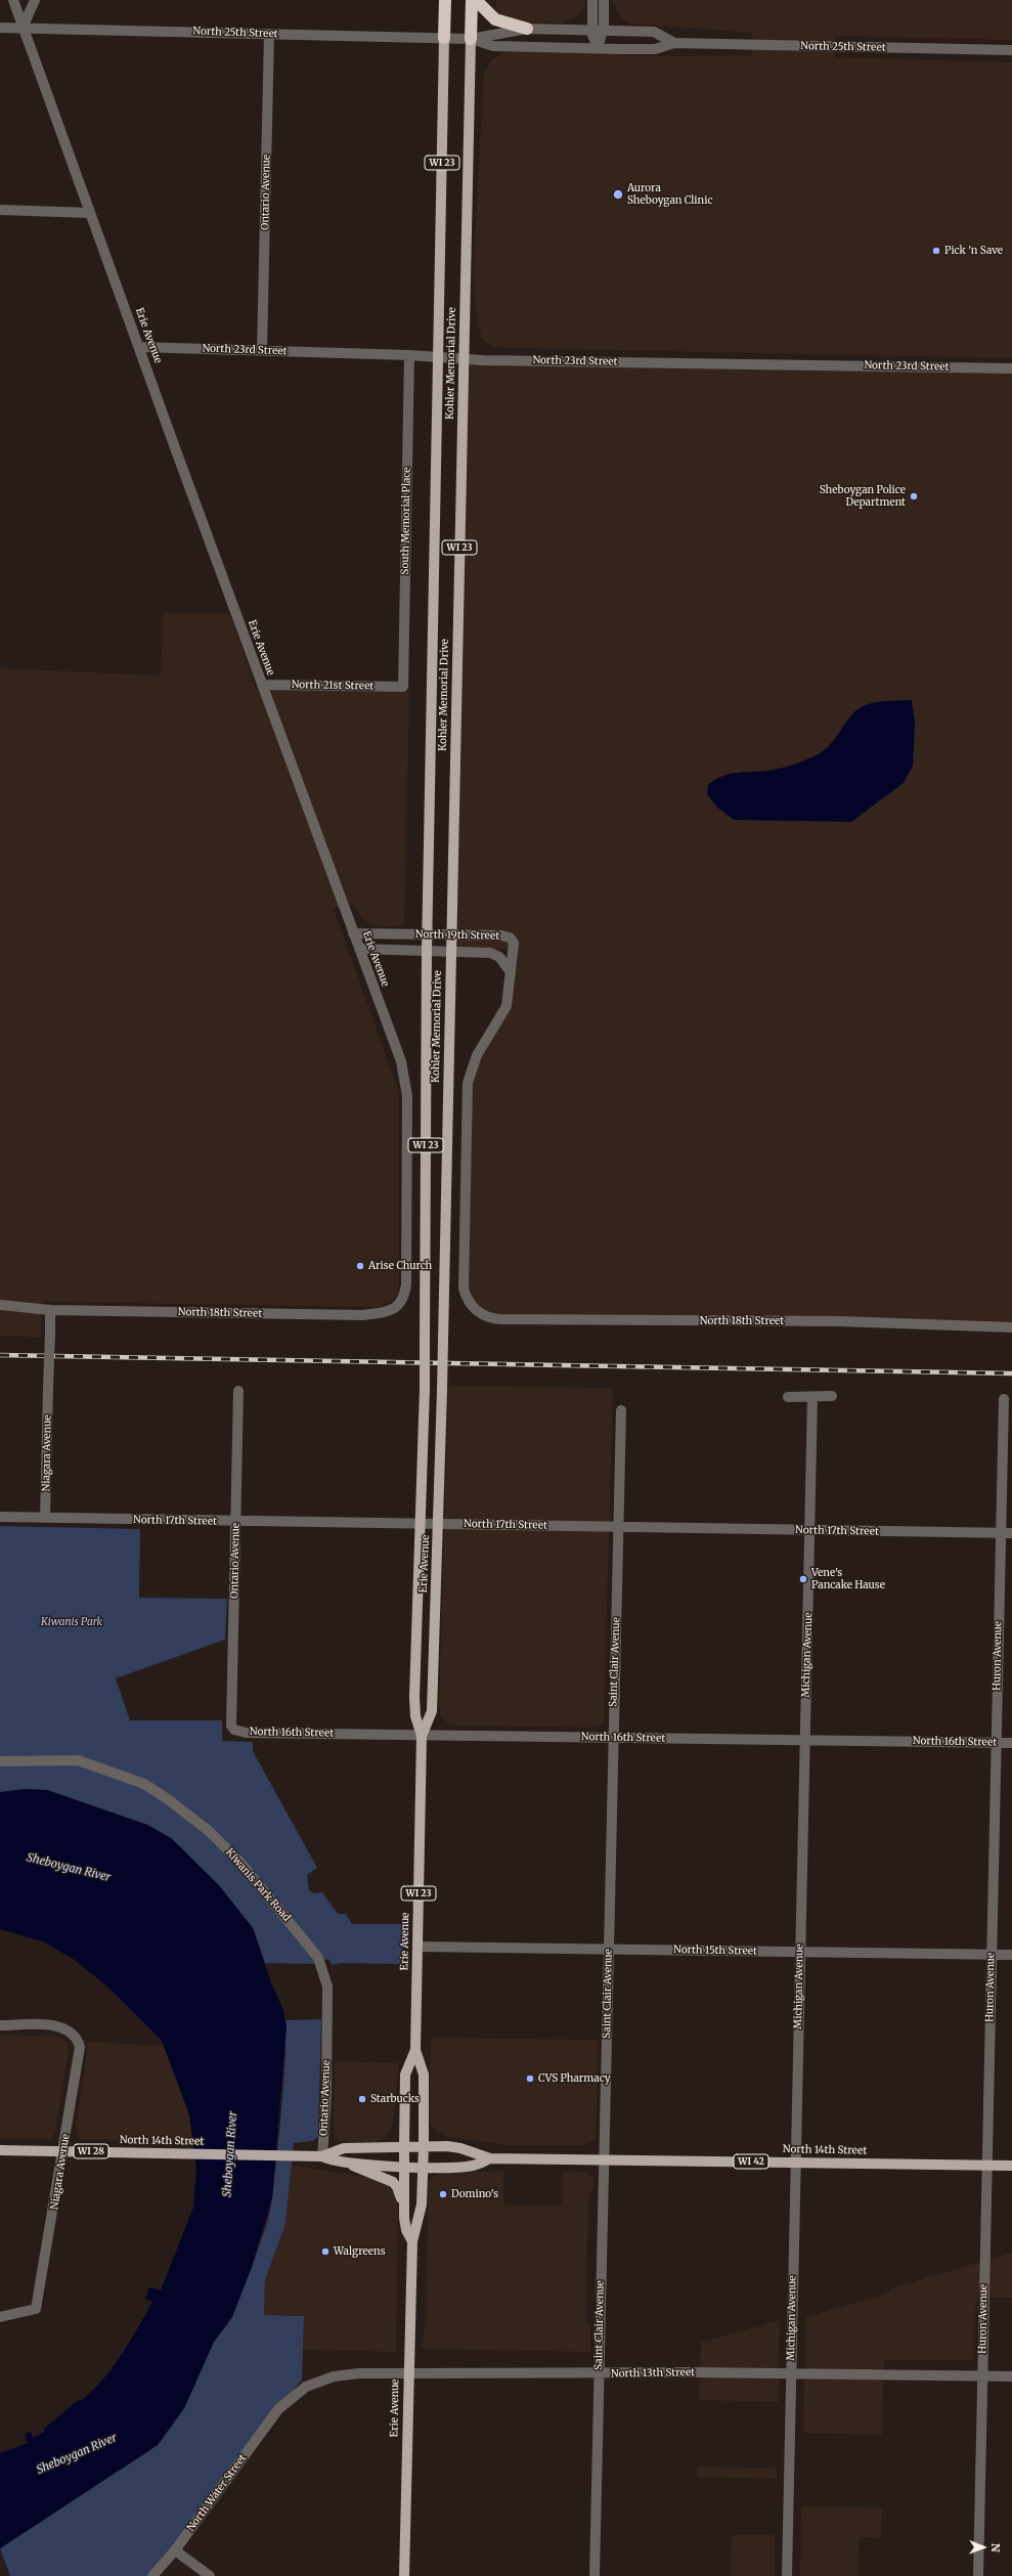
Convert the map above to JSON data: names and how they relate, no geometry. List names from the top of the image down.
{
  "streets": {
    "highway": ["WI 23", "Kohler Memorial Drive"],
    "main road": [
      "Erie Avenue",
      "North 14th Street",
      "WI 28",
      "WI 42"
    ],
    "street": [
      "North 25th Street",
      "Ontario Avenue",
      "North 23rd Street",
      "South Memorial Place",
      "North 21st Street",
      "North 19th Street",
      "North 18th Street",
      "Niagara Avenue",
      "North 17th Street",
      "Michigan Avenue",
      "Huron Avenue",
      "Saint Clair Avenue",
      "North 16th Street",
      "Kiwanis Park Road",
      "North 15th Street",
      "North 13th Street",
      "North Water Street"
    ]
  },
  "crossings": [
    ["North 25th Street", "Ontario Avenue"],
    ["North 25th Street", "Erie Avenue"],
    ["North 25th Street", "Kohler Memorial Drive"],
    ["Ontario Avenue", "North 23rd Street"],
    ["Ontario Avenue", "North 17th Street"],
    ["Ontario Avenue", "North 16th Street"],
    ["Ontario Avenue", "Kiwanis Park Road"],
    ["Ontario Avenue", "North 14th Street"],
    ["Erie Avenue", "North 23rd Street"],
    ["Erie Avenue", "Kohler Memorial Drive"],
    ["Erie Avenue", "North 21st Street"],
    ["Erie Avenue", "North 19th Street"],
    ["Erie Avenue", "North 18th Street"],
    ["Erie Avenue", "North 17th Street"],
    ["Erie Avenue", "North 16th Street"],
    ["Erie Avenue", "North 15th Street"],
    ["Erie Avenue", "North 14th Street"],
    ["Erie Avenue", "North 13th Street"],
    ["North 23rd Street", "Kohler Memorial Drive"],
    ["North 23rd Street", "South Memorial Place"],
    ["Kohler Memorial Drive", "North 19th Street"],
    ["South Memorial Place", "North 21st Street"],
    ["North 19th Street", "North 18th Street"],
    ["North 18th Street", "Niagara Avenue"],
    ["Niagara Avenue", "North 17th Street"],
    ["Niagara Avenue", "North 14th Street"],
    ["North 17th Street", "Michigan Avenue"],
    ["North 17th Street", "Huron Avenue"],
    ["North 17th Street", "Saint Clair Avenue"],
    ["Michigan Avenue", "North 16th Street"],
    ["Michigan Avenue", "North 15th Street"],
    ["Michigan Avenue", "North 14th Street"],
    ["Michigan Avenue", "North 13th Street"],
    ["Huron Avenue", "North 16th Street"],
    ["Huron Avenue", "North 15th Street"],
    ["Huron Avenue", "North 14th Street"],
    ["Huron Avenue", "North 13th Street"],
    ["Saint Clair Avenue", "North 16th Street"],
    ["Saint Clair Avenue", "North 15th Street"],
    ["Saint Clair Avenue", "North 14th Street"],
    ["Saint Clair Avenue", "North 13th Street"],
    ["North 13th Street", "North Water Street"]
  ],
  "water": ["Sheboygan River"],
  "parks": ["Kiwanis Park"],
  "places": [
    "Aurora Sheboygan Clinic",
    "Pick 'n Save",
    "Sheboygan Police Department",
    "Arise Church",
    "Vene's Pancake Hause",
    "CVS Pharmacy",
    "Starbucks",
    "Domino's",
    "Walgreens"
  ],
  "north": "right"
}
